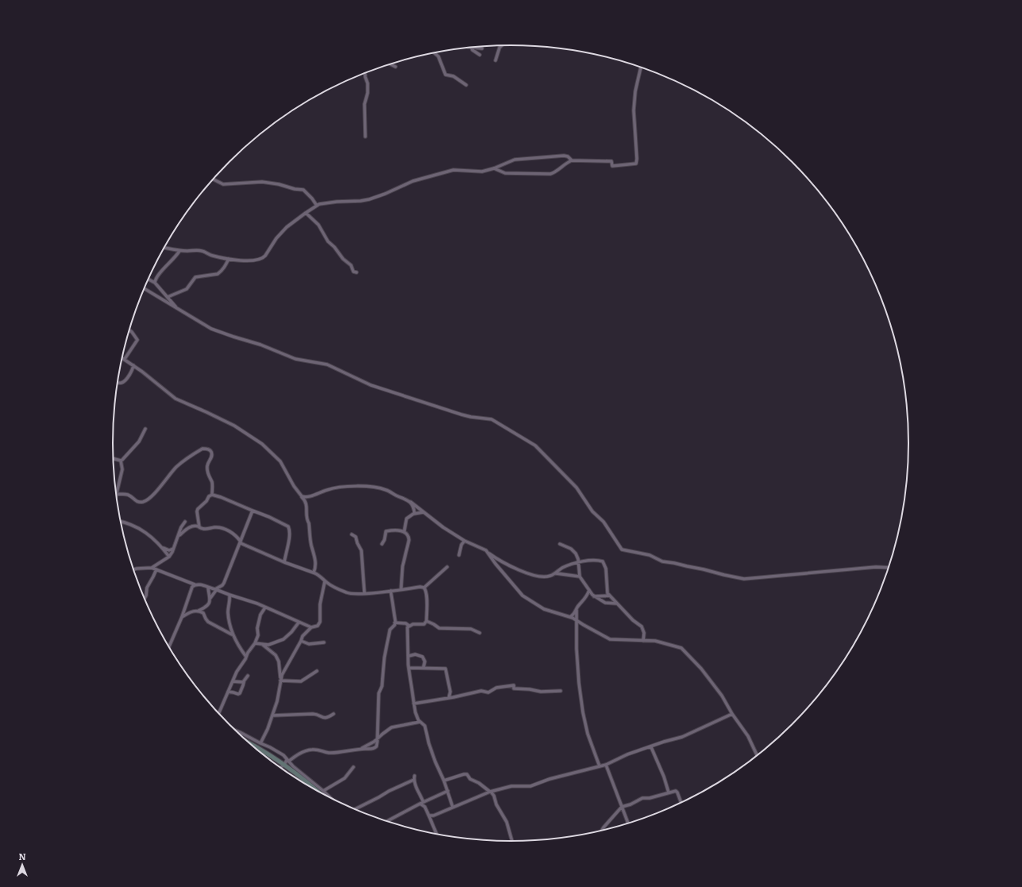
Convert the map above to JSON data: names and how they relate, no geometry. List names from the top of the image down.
{
  "north": "top"
}
